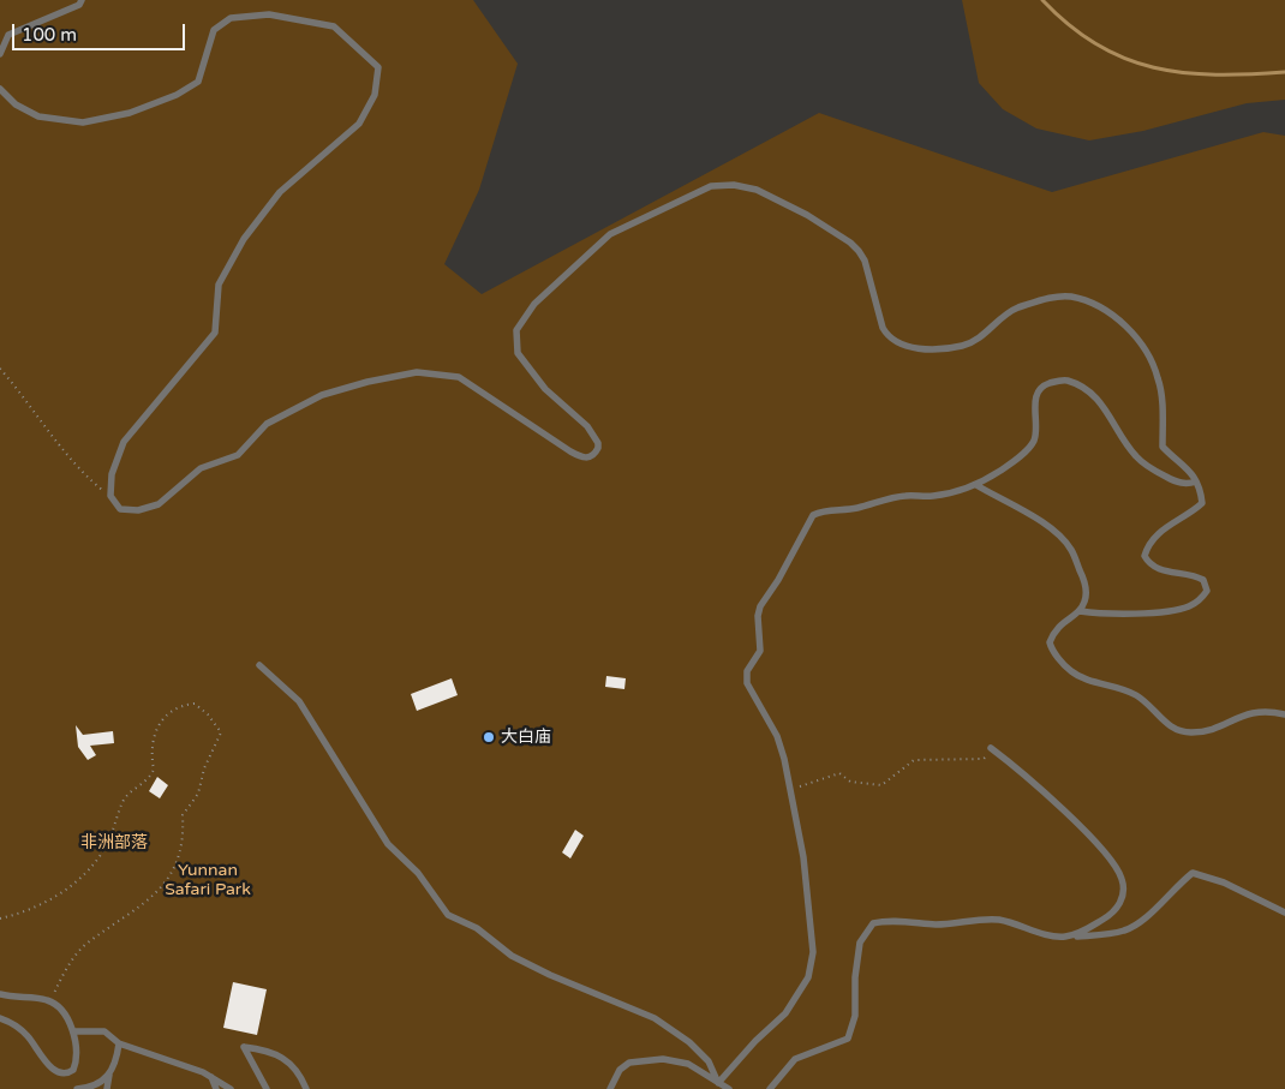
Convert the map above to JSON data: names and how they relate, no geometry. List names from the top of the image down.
{
  "parks": ["非洲部落", "Yunnan Safari Park"],
  "places": ["大白庙"],
  "scale_bar": "100 m"
}
